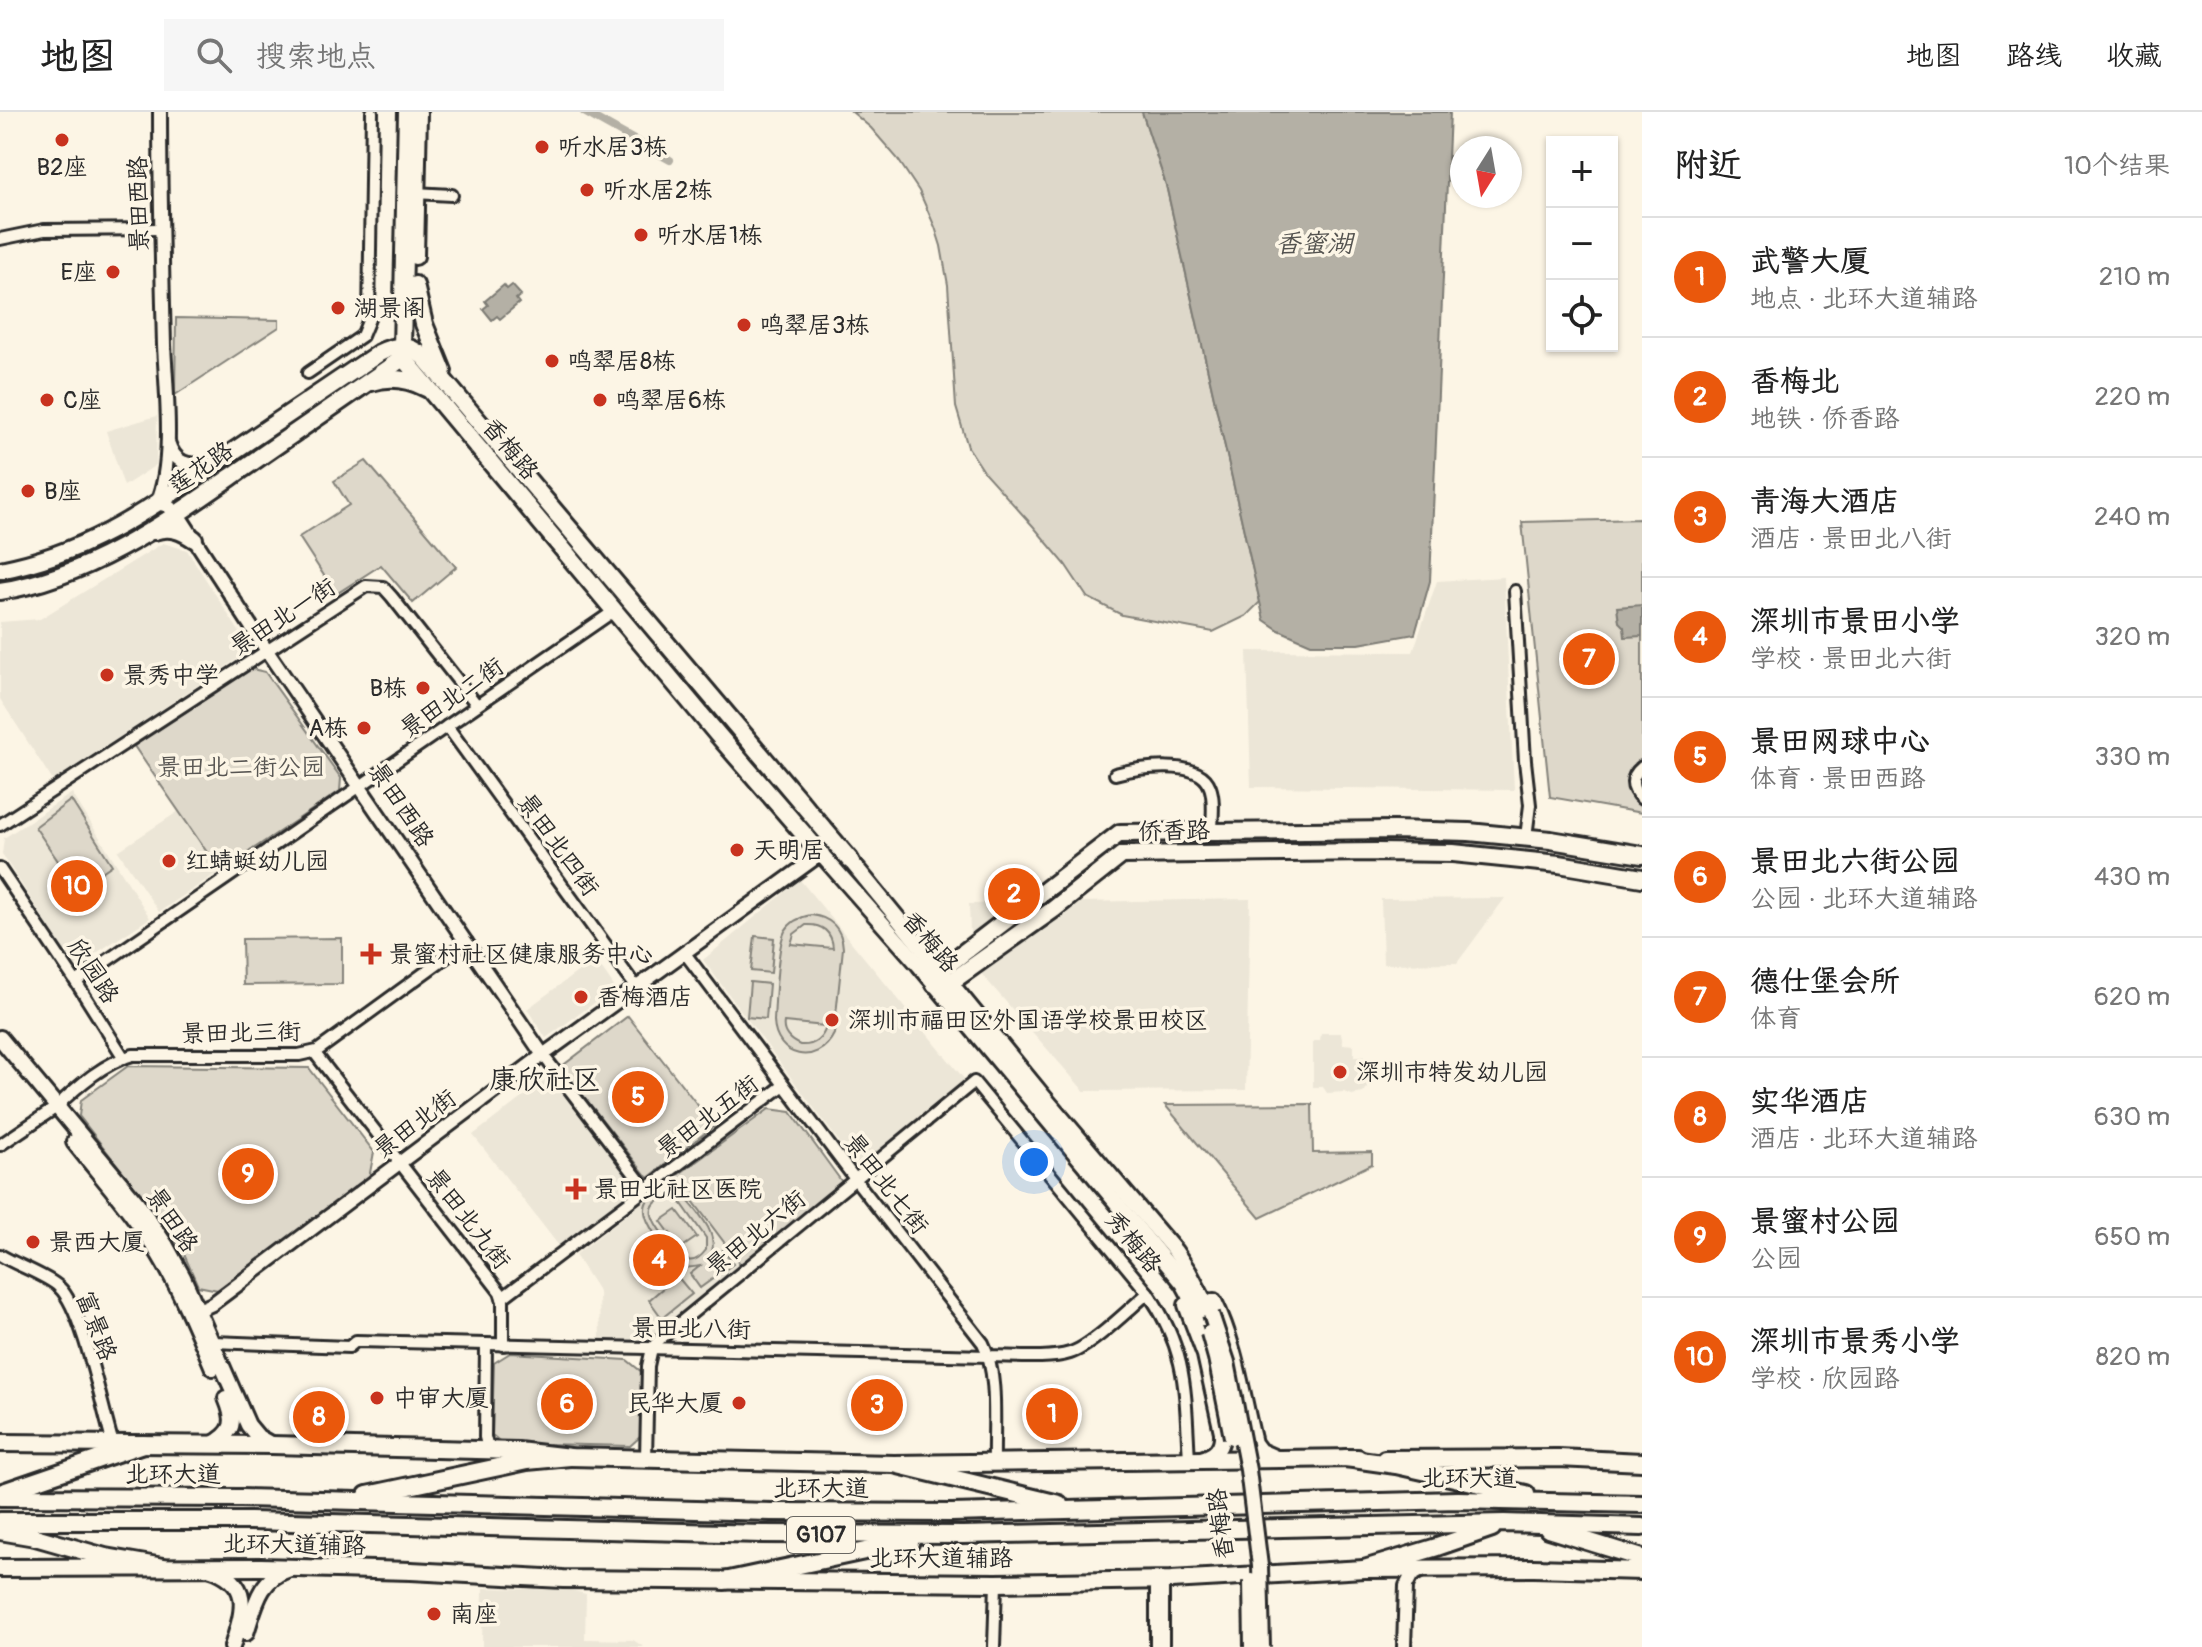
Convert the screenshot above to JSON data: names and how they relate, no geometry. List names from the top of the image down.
{
  "streets": {
    "main road": [
      "香梅路",
      "莲花路",
      "侨香路",
      "景田路",
      "北环大道",
      "G107",
      "北环大道辅路"
    ],
    "street": [
      "景田西路",
      "景田北一街",
      "景田北二街",
      "景田北四街",
      "欣园路",
      "景田北三街",
      "景田北五街",
      "景田北街",
      "景田北七街",
      "景田北九街",
      "景田北六街",
      "秀梅路",
      "富景路",
      "景田北八街"
    ]
  },
  "crossings": [
    ["景田西路", "莲花路"],
    ["景田西路", "景田北一街"],
    ["景田西路", "景田北二街"],
    ["景田西路", "景田北三街"],
    ["景田西路", "景田北五街"],
    ["景田西路", "景田北街"],
    ["香梅路", "莲花路"],
    ["香梅路", "景田北二街"],
    ["香梅路", "侨香路"],
    ["香梅路", "景田北街"],
    ["景田北一街", "景田北二街"],
    ["景田北二街", "景田北四街"],
    ["景田北二街", "欣园路"],
    ["景田北四街", "景田北街"],
    ["欣园路", "景田北三街"],
    ["景田北三街", "景田北九街"],
    ["景田北五街", "景田北七街"],
    ["景田北五街", "景田北九街"],
    ["景田北街", "景田北七街"],
    ["景田北街", "景田北九街"],
    ["景田北街", "景田路"],
    ["景田北七街", "景田北六街"],
    ["景田北七街", "景田北八街"],
    ["景田北九街", "景田北八街"],
    ["景田路", "景田北八街"],
    ["景田北六街", "秀梅路"],
    ["景田北六街", "景田北八街"],
    ["秀梅路", "景田北八街"]
  ],
  "districts": ["康欣社区"],
  "water": ["香蜜湖"],
  "parks": ["景田北二街公园"],
  "places": {
    "other": [
      "B2座",
      "听水居3栋",
      "听水居2栋",
      "听水居1栋",
      "E座",
      "湖景阁",
      "鸣翠居3栋",
      "鸣翠居8栋",
      "C座",
      "鸣翠居6栋",
      "B座",
      "景秀中学",
      "B栋",
      "A栋",
      "天明居",
      "红蜻蜓幼儿园",
      "香梅酒店",
      "深圳市福田区外国语学校景田校区",
      "深圳市特发幼儿园",
      "景西大厦",
      "中审大厦",
      "民华大厦",
      "南座"
    ],
    "health": ["景蜜村社区健康服务中心", "景田北社区医院"]
  },
  "north": "bottom",
  "page": {
    "header": "地图",
    "search": "搜索地点",
    "nav": ["地图", "路线", "收藏"],
    "heading": ["附近", "10个结果"],
    "map_buttons": ["+", "−"],
    "list": [
      {
        "mark": "1",
        "name": "武警大厦",
        "note": "地点 · 北环大道辅路",
        "value": "210 m"
      },
      {
        "mark": "2",
        "name": "香梅北",
        "note": "地铁 · 侨香路",
        "value": "220 m"
      },
      {
        "mark": "3",
        "name": "青海大酒店",
        "note": "酒店 · 景田北八街",
        "value": "240 m"
      },
      {
        "mark": "4",
        "name": "深圳市景田小学",
        "note": "学校 · 景田北六街",
        "value": "320 m"
      },
      {
        "mark": "5",
        "name": "景田网球中心",
        "note": "体育 · 景田西路",
        "value": "330 m"
      },
      {
        "mark": "6",
        "name": "景田北六街公园",
        "note": "公园 · 北环大道辅路",
        "value": "430 m"
      },
      {
        "mark": "7",
        "name": "德仕堡会所",
        "note": "体育",
        "value": "620 m"
      },
      {
        "mark": "8",
        "name": "实华酒店",
        "note": "酒店 · 北环大道辅路",
        "value": "630 m"
      },
      {
        "mark": "9",
        "name": "景蜜村公园",
        "note": "公园",
        "value": "650 m"
      },
      {
        "mark": "10",
        "name": "深圳市景秀小学",
        "note": "学校 · 欣园路",
        "value": "820 m"
      }
    ],
    "pins": [
      "7",
      "10",
      "2",
      "5",
      "9",
      "4",
      "6",
      "3",
      "1",
      "8"
    ]
  }
}
